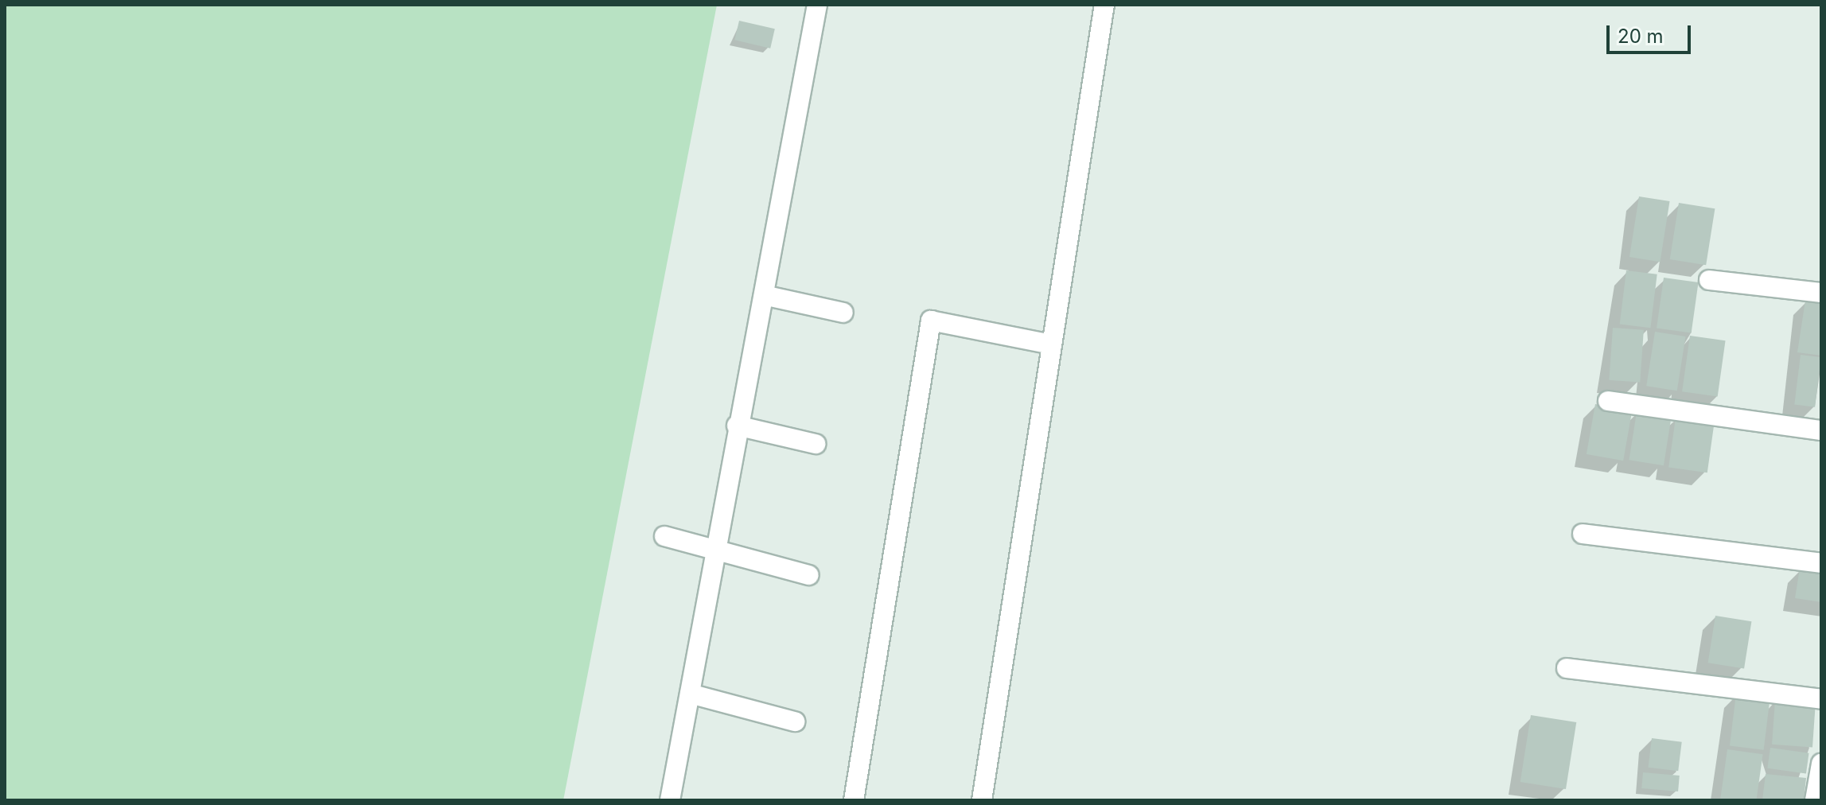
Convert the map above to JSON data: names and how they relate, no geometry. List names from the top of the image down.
{
  "scale_bar": "20 m"
}
